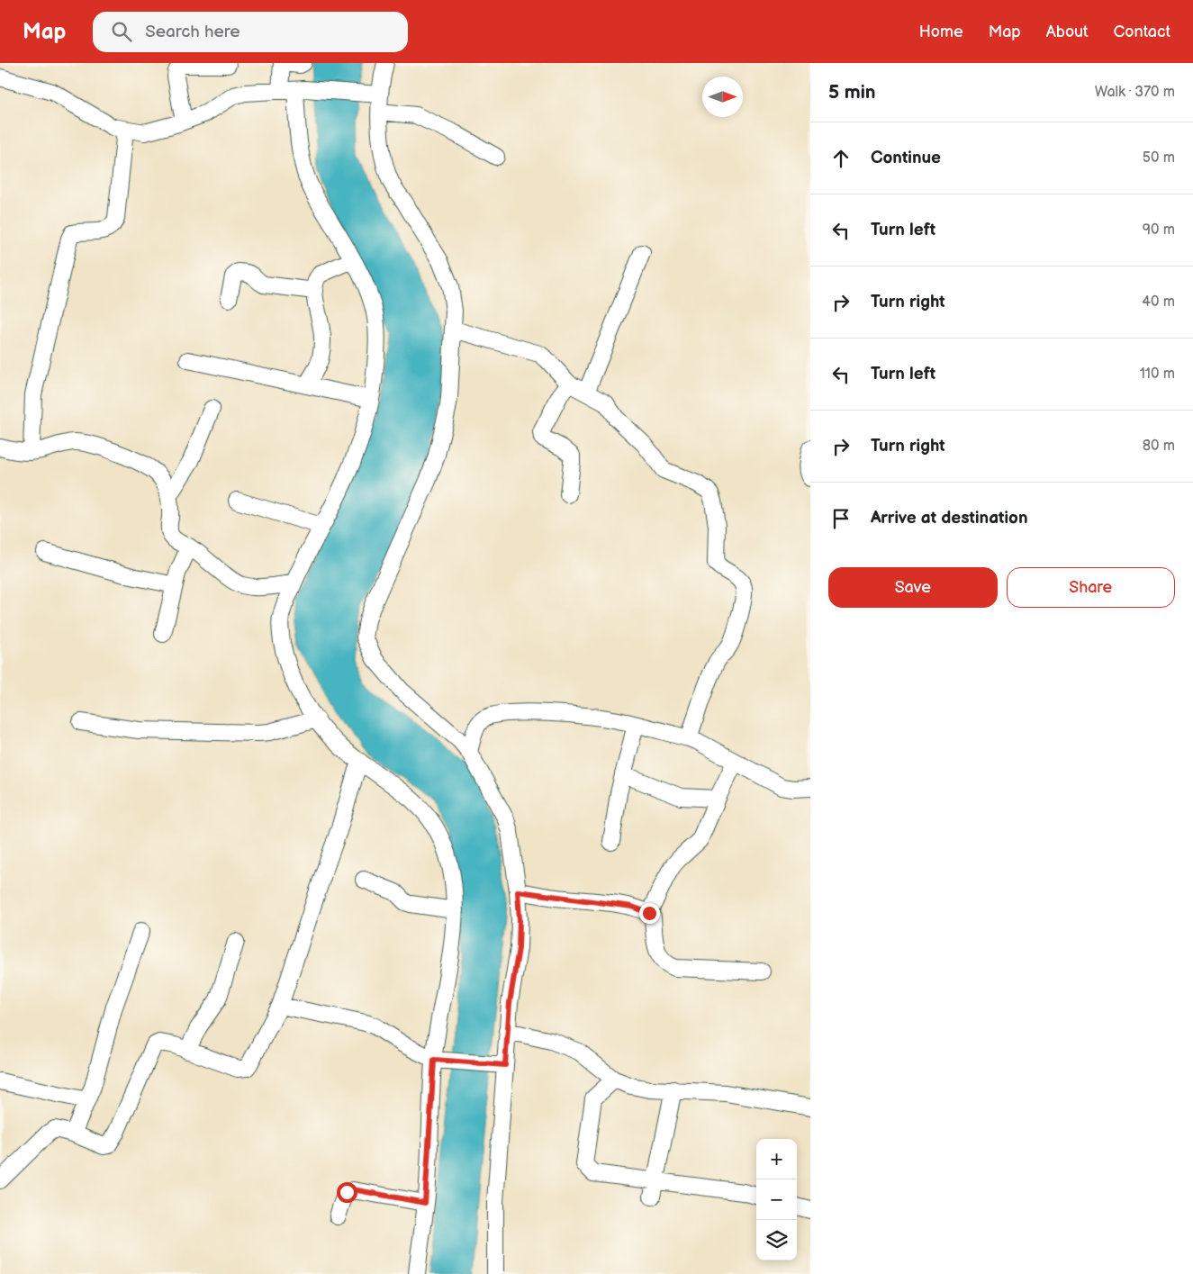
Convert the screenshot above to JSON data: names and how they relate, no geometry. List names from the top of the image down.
{
  "north": "right",
  "page": {
    "header": "Map",
    "search": "Search here",
    "nav": [
      "Home",
      "Map",
      "About",
      "Contact"
    ],
    "heading": ["5 min", "Walk · 370 m"],
    "list": [
      ["Continue", "50 m"],
      ["Turn left", "90 m"],
      ["Turn right", "40 m"],
      ["Turn left", "110 m"],
      ["Turn right", "80 m"],
      "Arrive at destination"
    ],
    "buttons": ["Save", "Share"],
    "map_buttons": ["+", "−"]
  }
}
